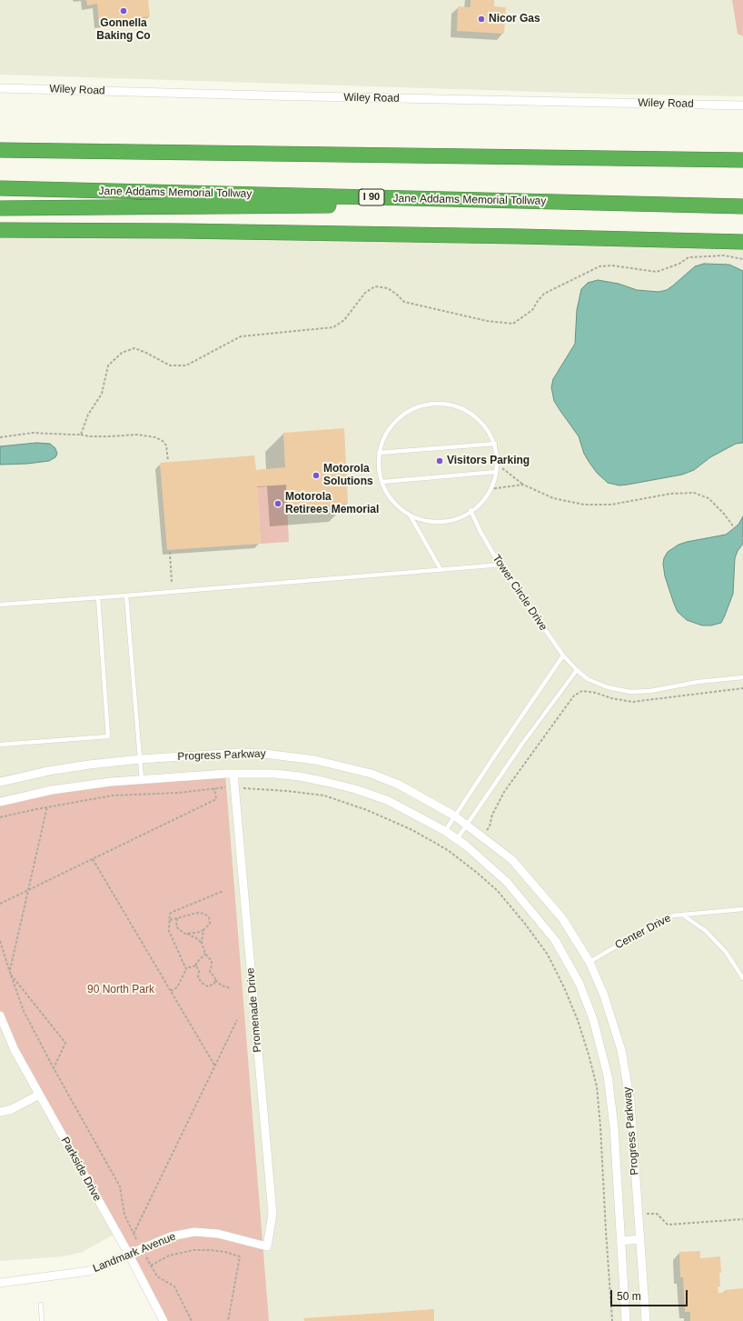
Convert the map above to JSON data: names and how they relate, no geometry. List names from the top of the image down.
{
  "streets": {
    "highway": ["Jane Addams Memorial Tollway", "I 90"],
    "street": [
      "Wiley Road",
      "Progress Parkway",
      "Promenade Drive",
      "Parkside Drive",
      "Landmark Avenue"
    ],
    "lane": ["Tower Circle Drive", "Center Drive"]
  },
  "crossings": [
    ["Progress Parkway", "Center Drive"],
    ["Progress Parkway", "Promenade Drive"],
    ["Promenade Drive", "Landmark Avenue"],
    ["Parkside Drive", "Landmark Avenue"]
  ],
  "parks": ["90 North Park"],
  "places": [
    "Gonnella Baking Co",
    "Nicor Gas",
    "Visitors Parking",
    "Motorola Solutions",
    "Motorola Retirees Memorial"
  ],
  "scale_bar": "50 m"
}
